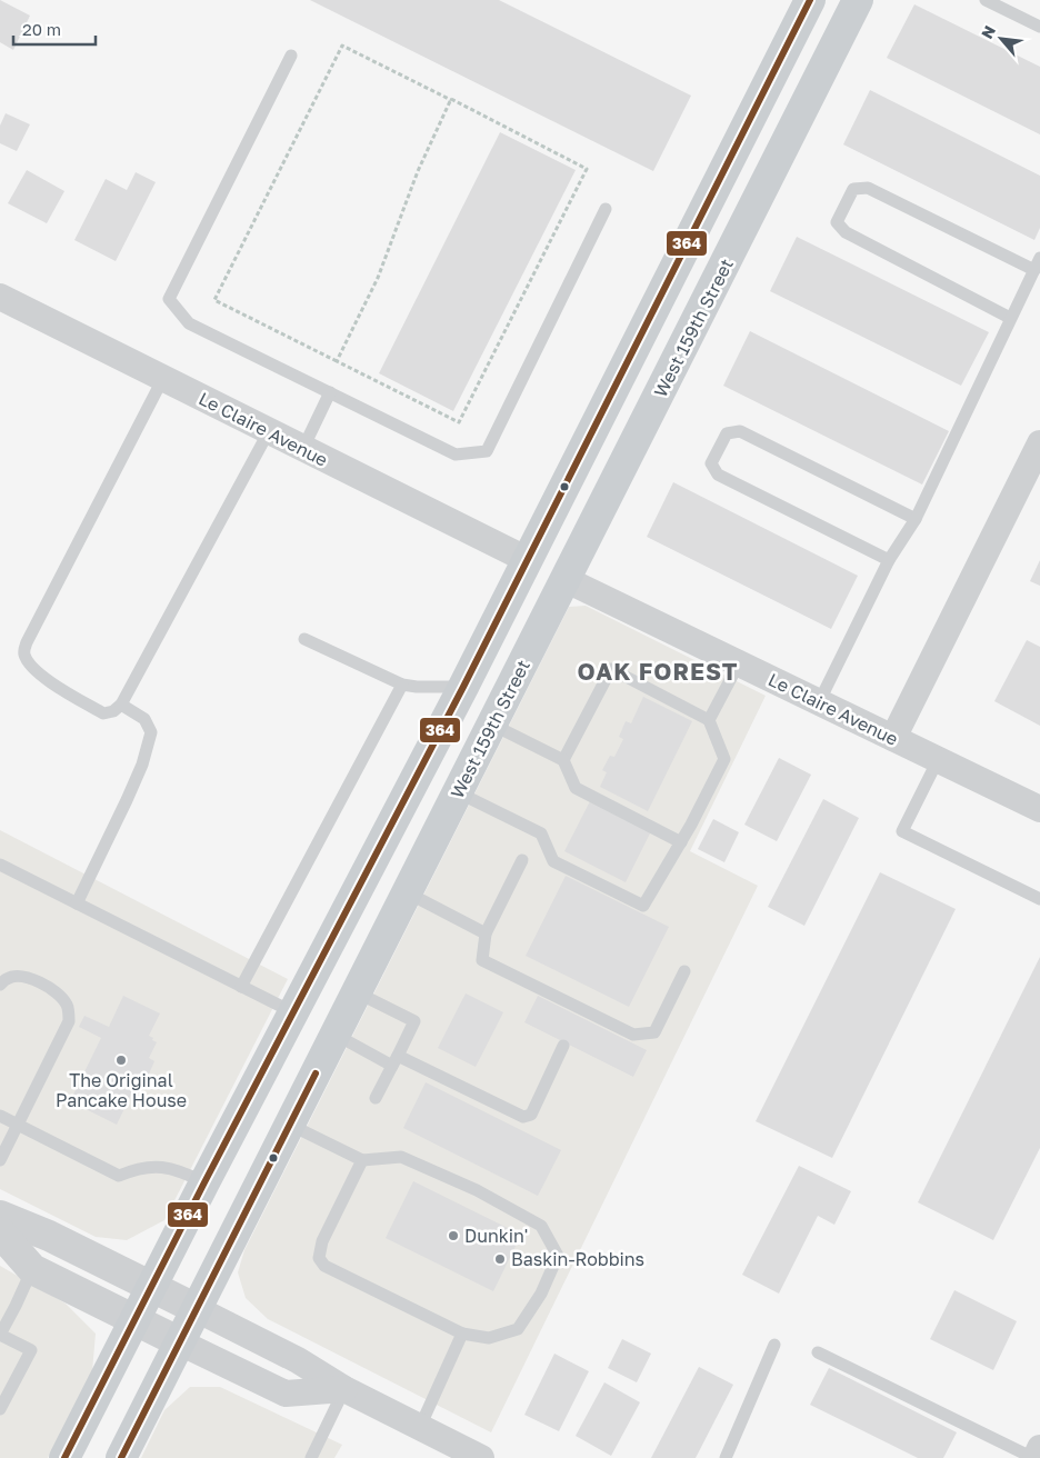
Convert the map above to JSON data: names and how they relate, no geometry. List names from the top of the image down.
{
  "streets": {
    "main road": ["West 159th Street"],
    "street": ["Le Claire Avenue"]
  },
  "crossings": [
    ["West 159th Street", "Le Claire Avenue"]
  ],
  "districts": ["OAK FOREST"],
  "places": ["The Original Pancake House", "Dunkin'", "Baskin-Robbins"],
  "lines": ["transit line 364"],
  "scale_bar": "20 m",
  "north": "top left"
}
